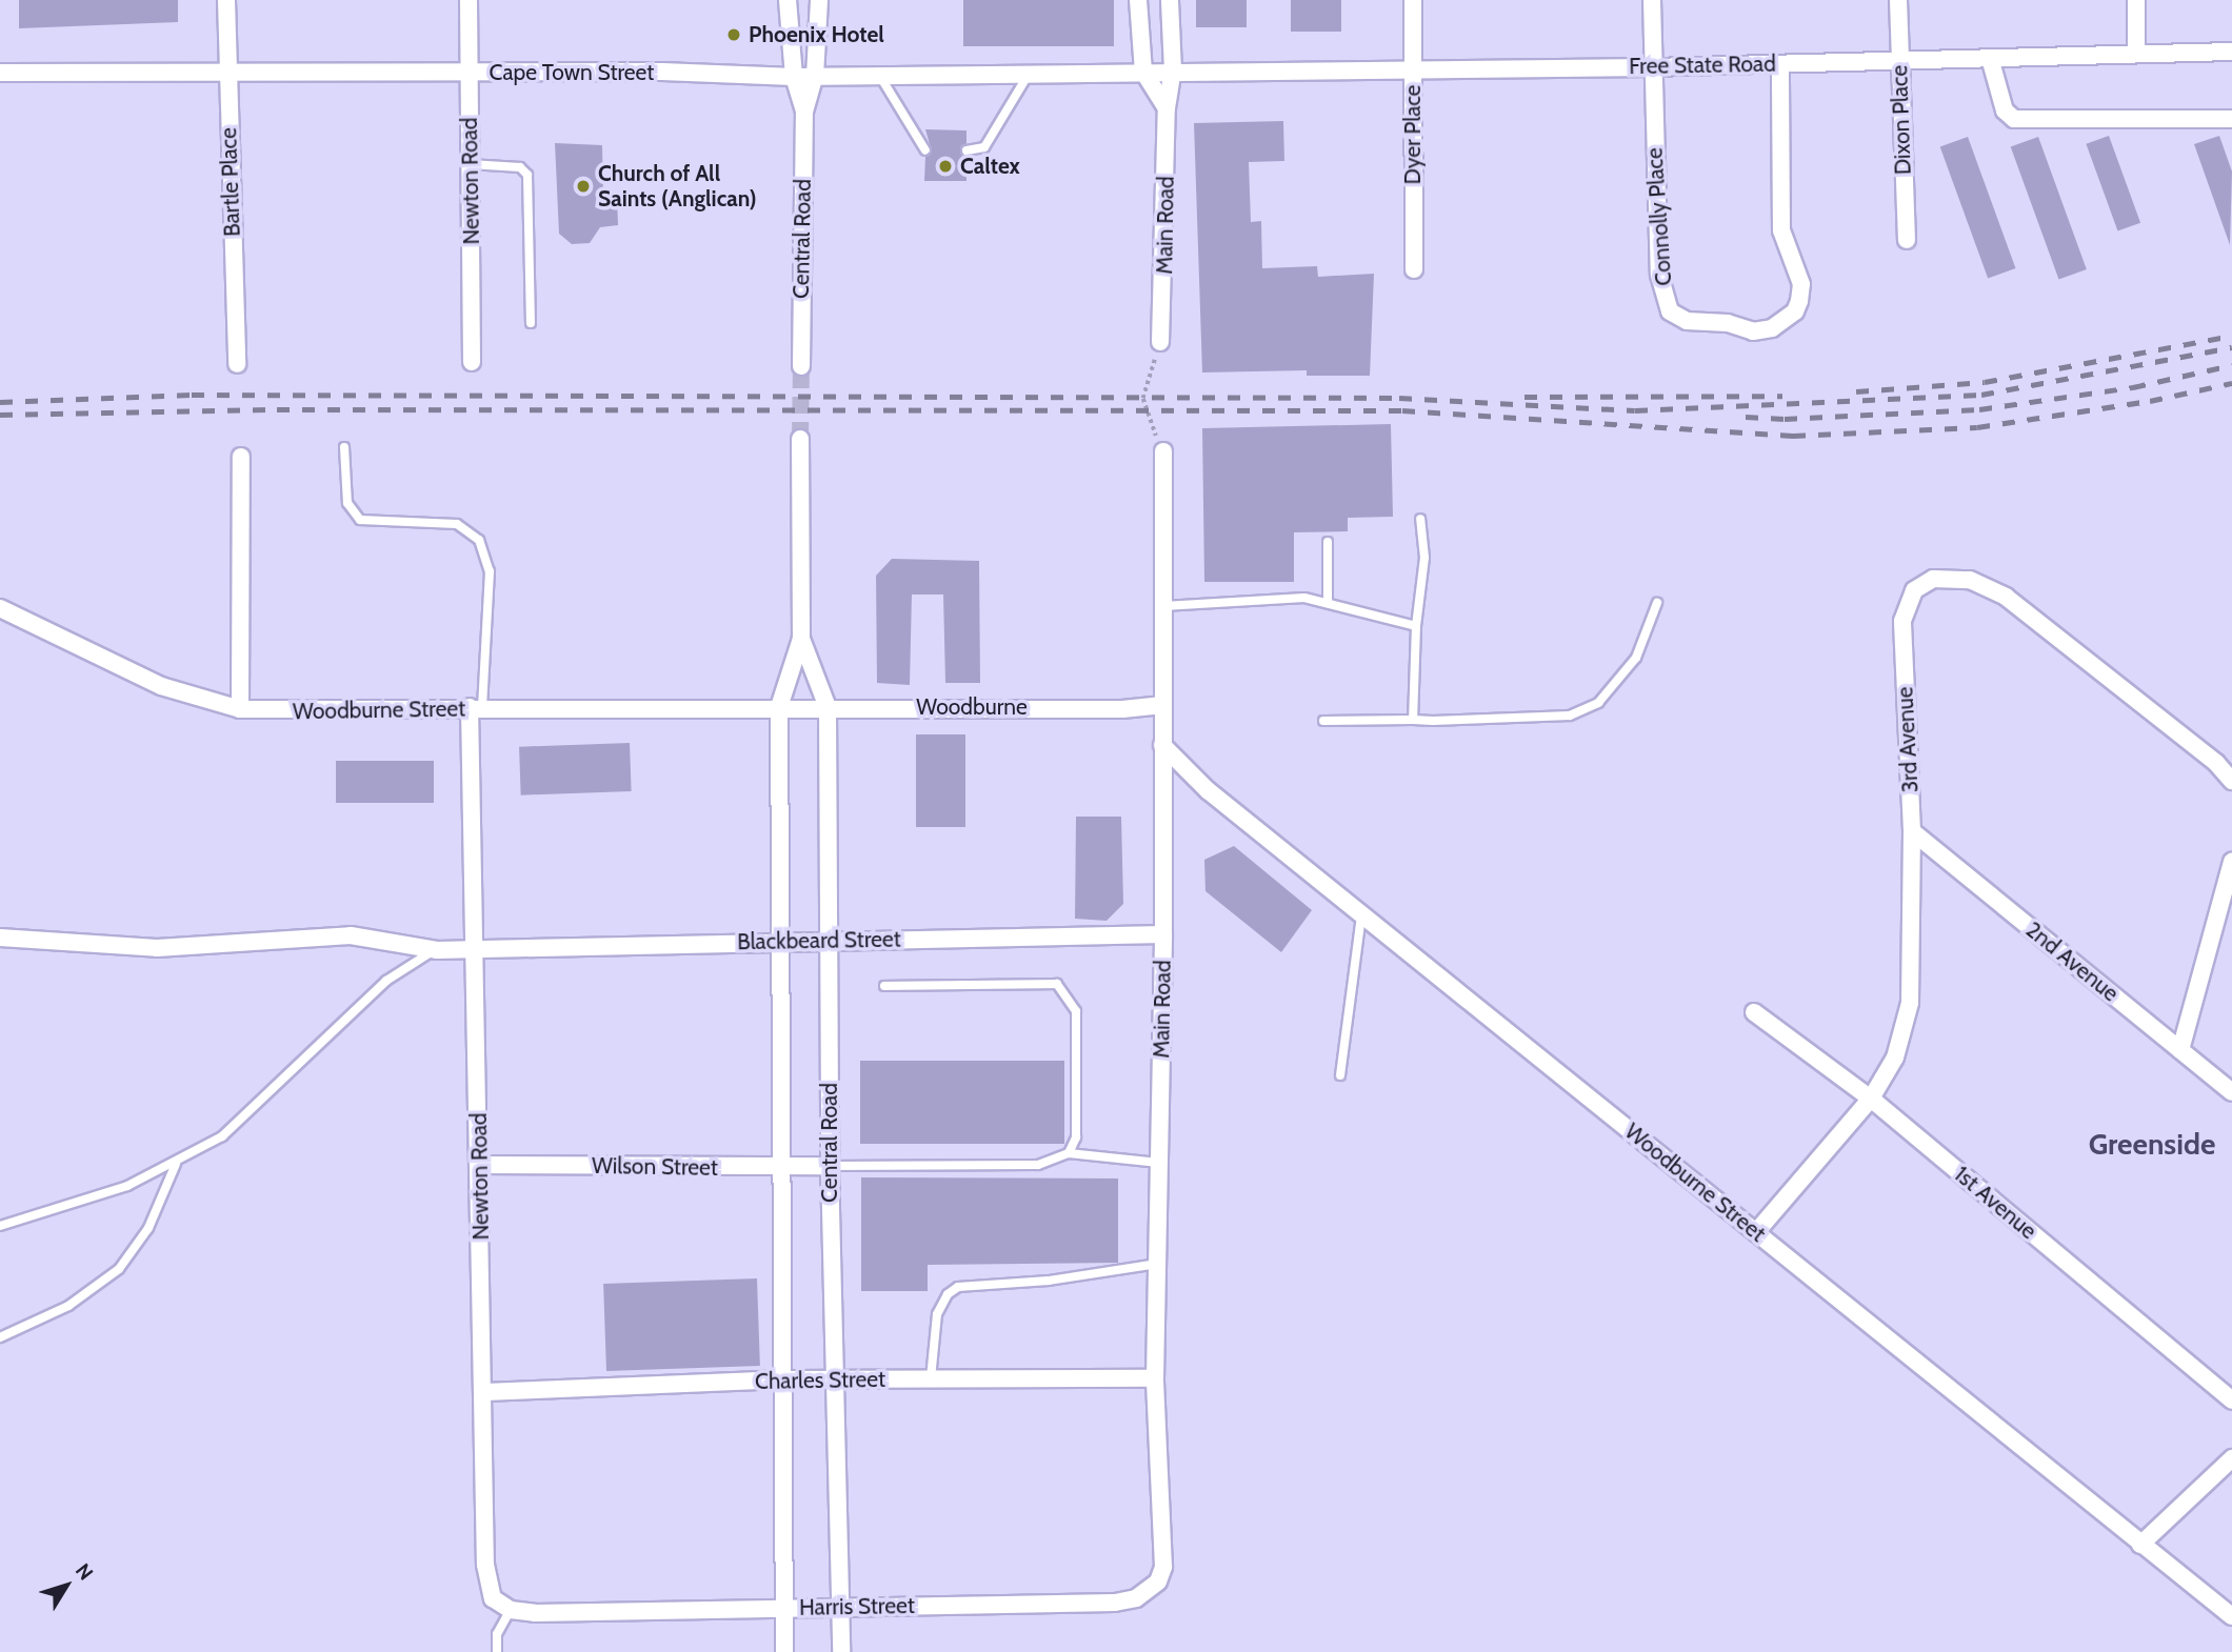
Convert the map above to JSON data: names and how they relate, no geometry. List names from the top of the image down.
{
  "streets": {
    "street": [
      "Free State Road",
      "Cape Town Street",
      "Dixon Place",
      "Dyer Place",
      "Newton Road",
      "Bartle Place",
      "Connolly Place",
      "Main Road",
      "Central Road",
      "Woodburne",
      "Woodburne Street",
      "3rd Avenue",
      "Blackbeard Street",
      "2nd Avenue",
      "Wilson Street",
      "1st Avenue",
      "Charles Street",
      "Harris Street"
    ]
  },
  "crossings": [
    ["Free State Road", "Cape Town Street"],
    ["Free State Road", "Dixon Place"],
    ["Free State Road", "Dyer Place"],
    ["Free State Road", "Connolly Place"],
    ["Free State Road", "Main Road"],
    ["Cape Town Street", "Newton Road"],
    ["Cape Town Street", "Bartle Place"],
    ["Cape Town Street", "Central Road"],
    ["Newton Road", "Woodburne Street"],
    ["Newton Road", "Blackbeard Street"],
    ["Newton Road", "Wilson Street"],
    ["Newton Road", "Charles Street"],
    ["Newton Road", "Harris Street"],
    ["Main Road", "Woodburne"],
    ["Main Road", "Woodburne Street"],
    ["Main Road", "Blackbeard Street"],
    ["Main Road", "Charles Street"],
    ["Main Road", "Harris Street"],
    ["Central Road", "Woodburne"],
    ["Central Road", "Woodburne Street"],
    ["Central Road", "Blackbeard Street"],
    ["Central Road", "Wilson Street"],
    ["Central Road", "Charles Street"],
    ["Central Road", "Harris Street"],
    ["Woodburne", "Woodburne Street"],
    ["Woodburne Street", "3rd Avenue"],
    ["3rd Avenue", "2nd Avenue"],
    ["3rd Avenue", "1st Avenue"]
  ],
  "districts": ["Greenside"],
  "places": ["Phoenix Hotel", "Caltex", "Church of All Saints (Anglican)"],
  "north": "top right"
}
